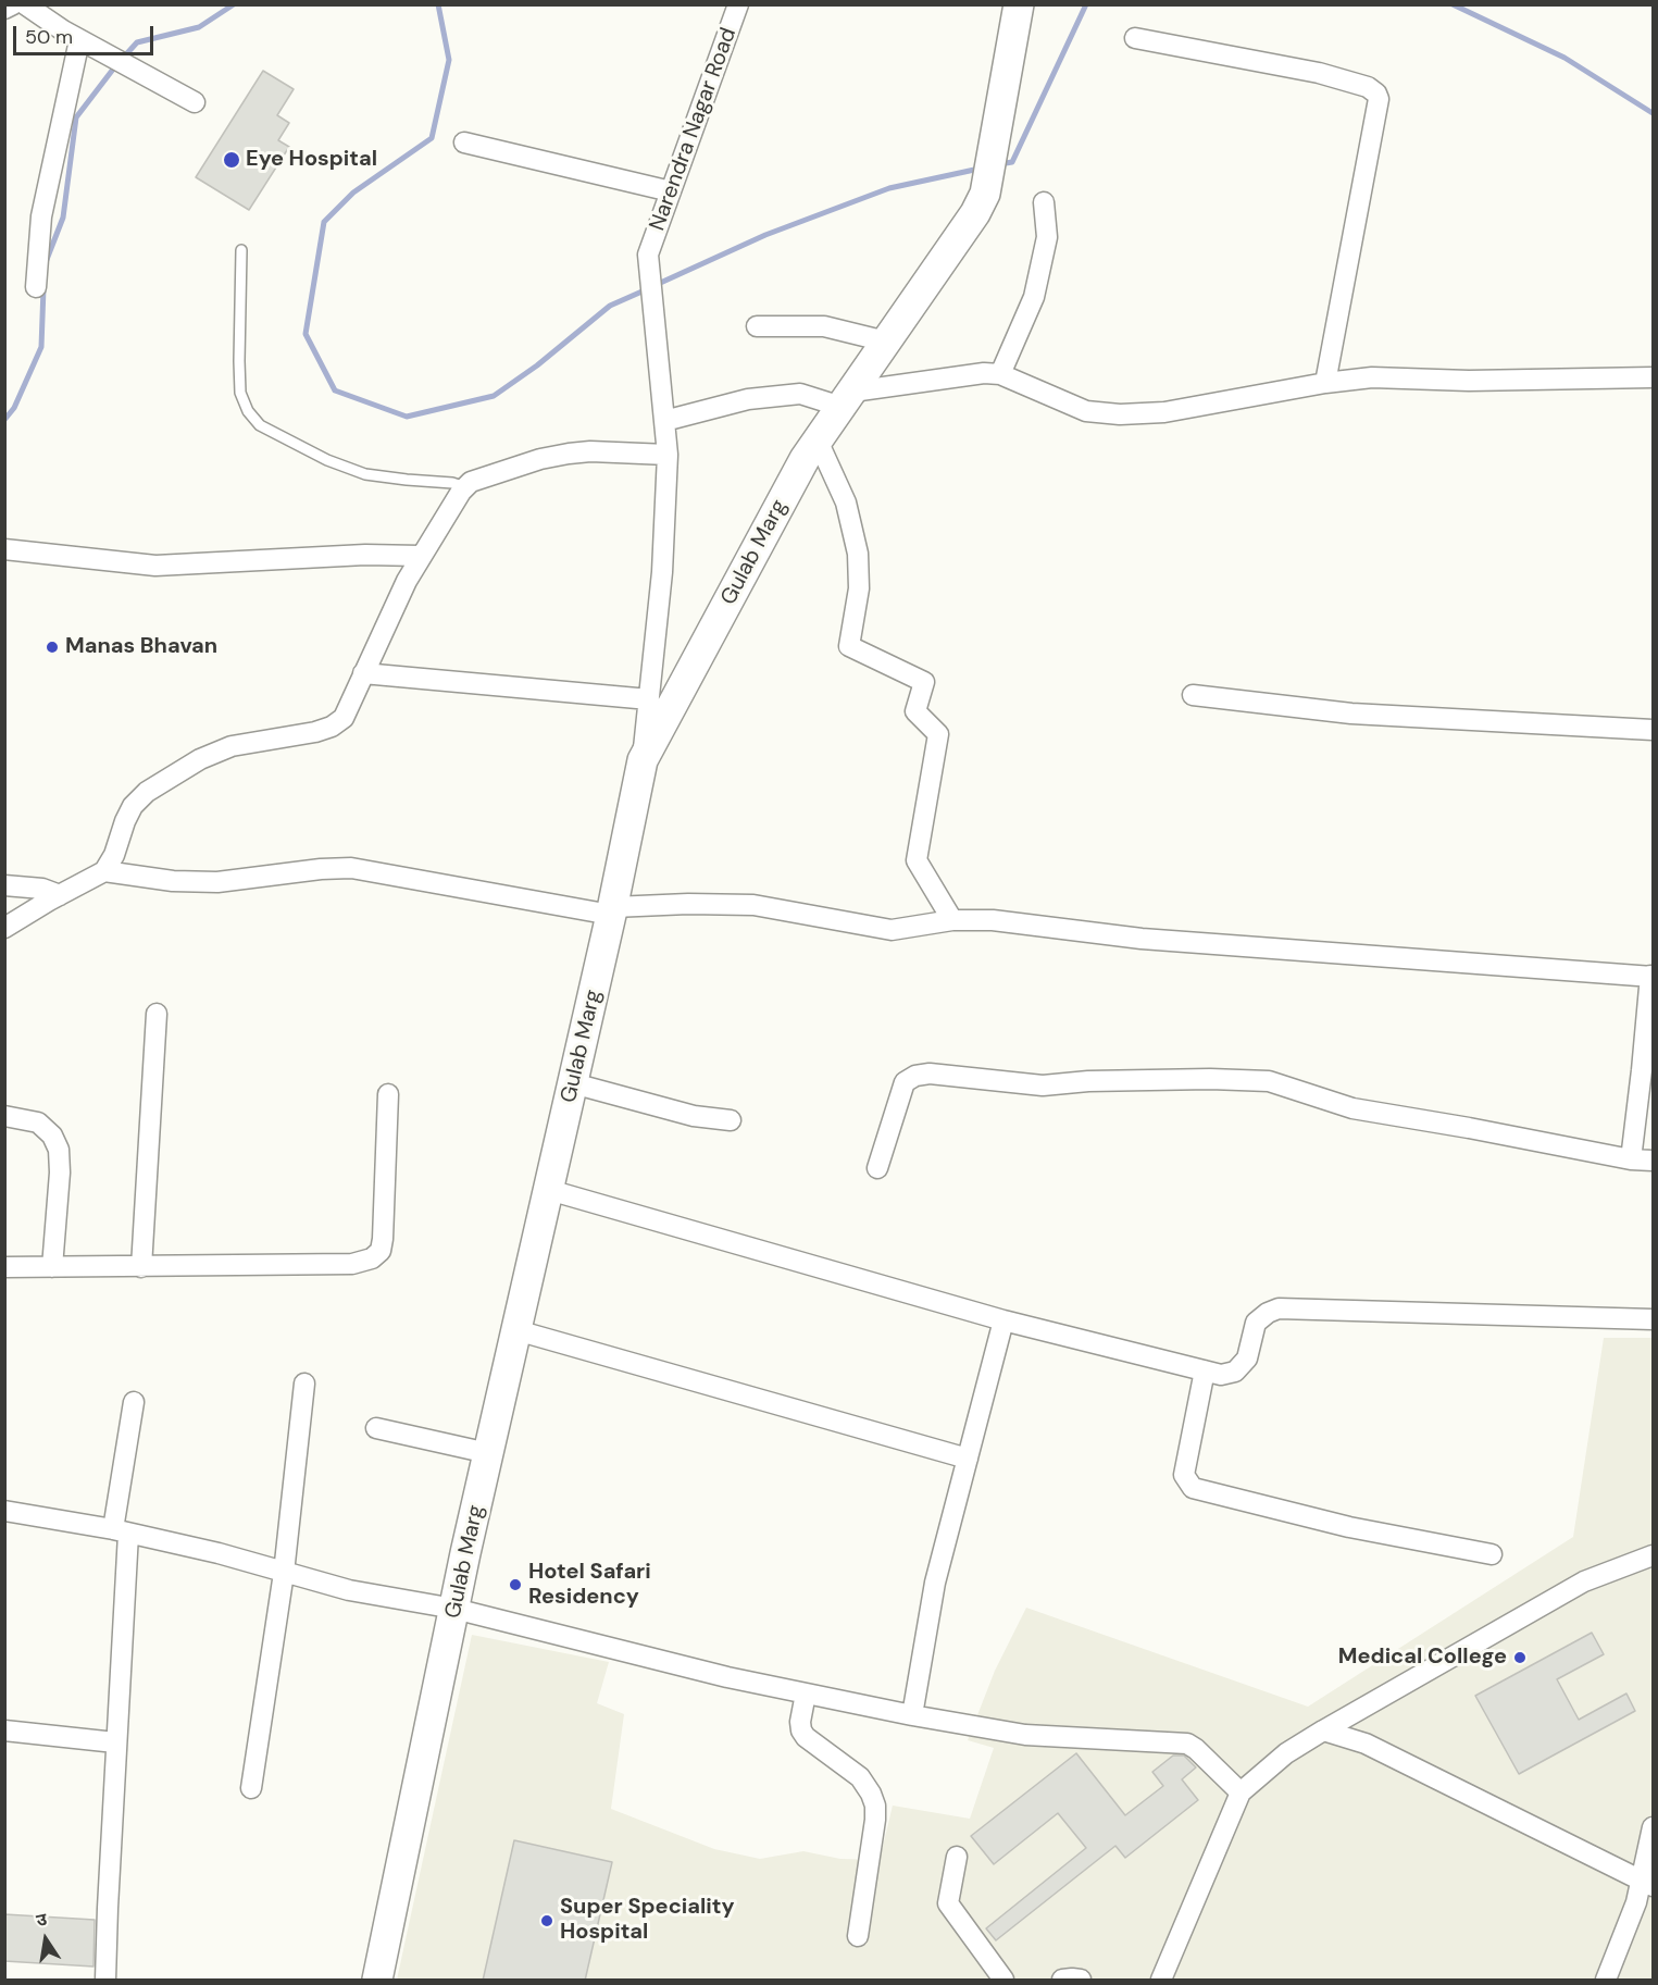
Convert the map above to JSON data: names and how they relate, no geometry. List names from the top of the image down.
{
  "streets": {
    "street": ["Narendra Nagar Road", "Gulab Marg"]
  },
  "places": [
    "Eye Hospital",
    "Manas Bhavan",
    "Hotel Safari Residency",
    "Medical College",
    "Super Speciality Hospital"
  ],
  "scale_bar": "50 m",
  "north": "top"
}
